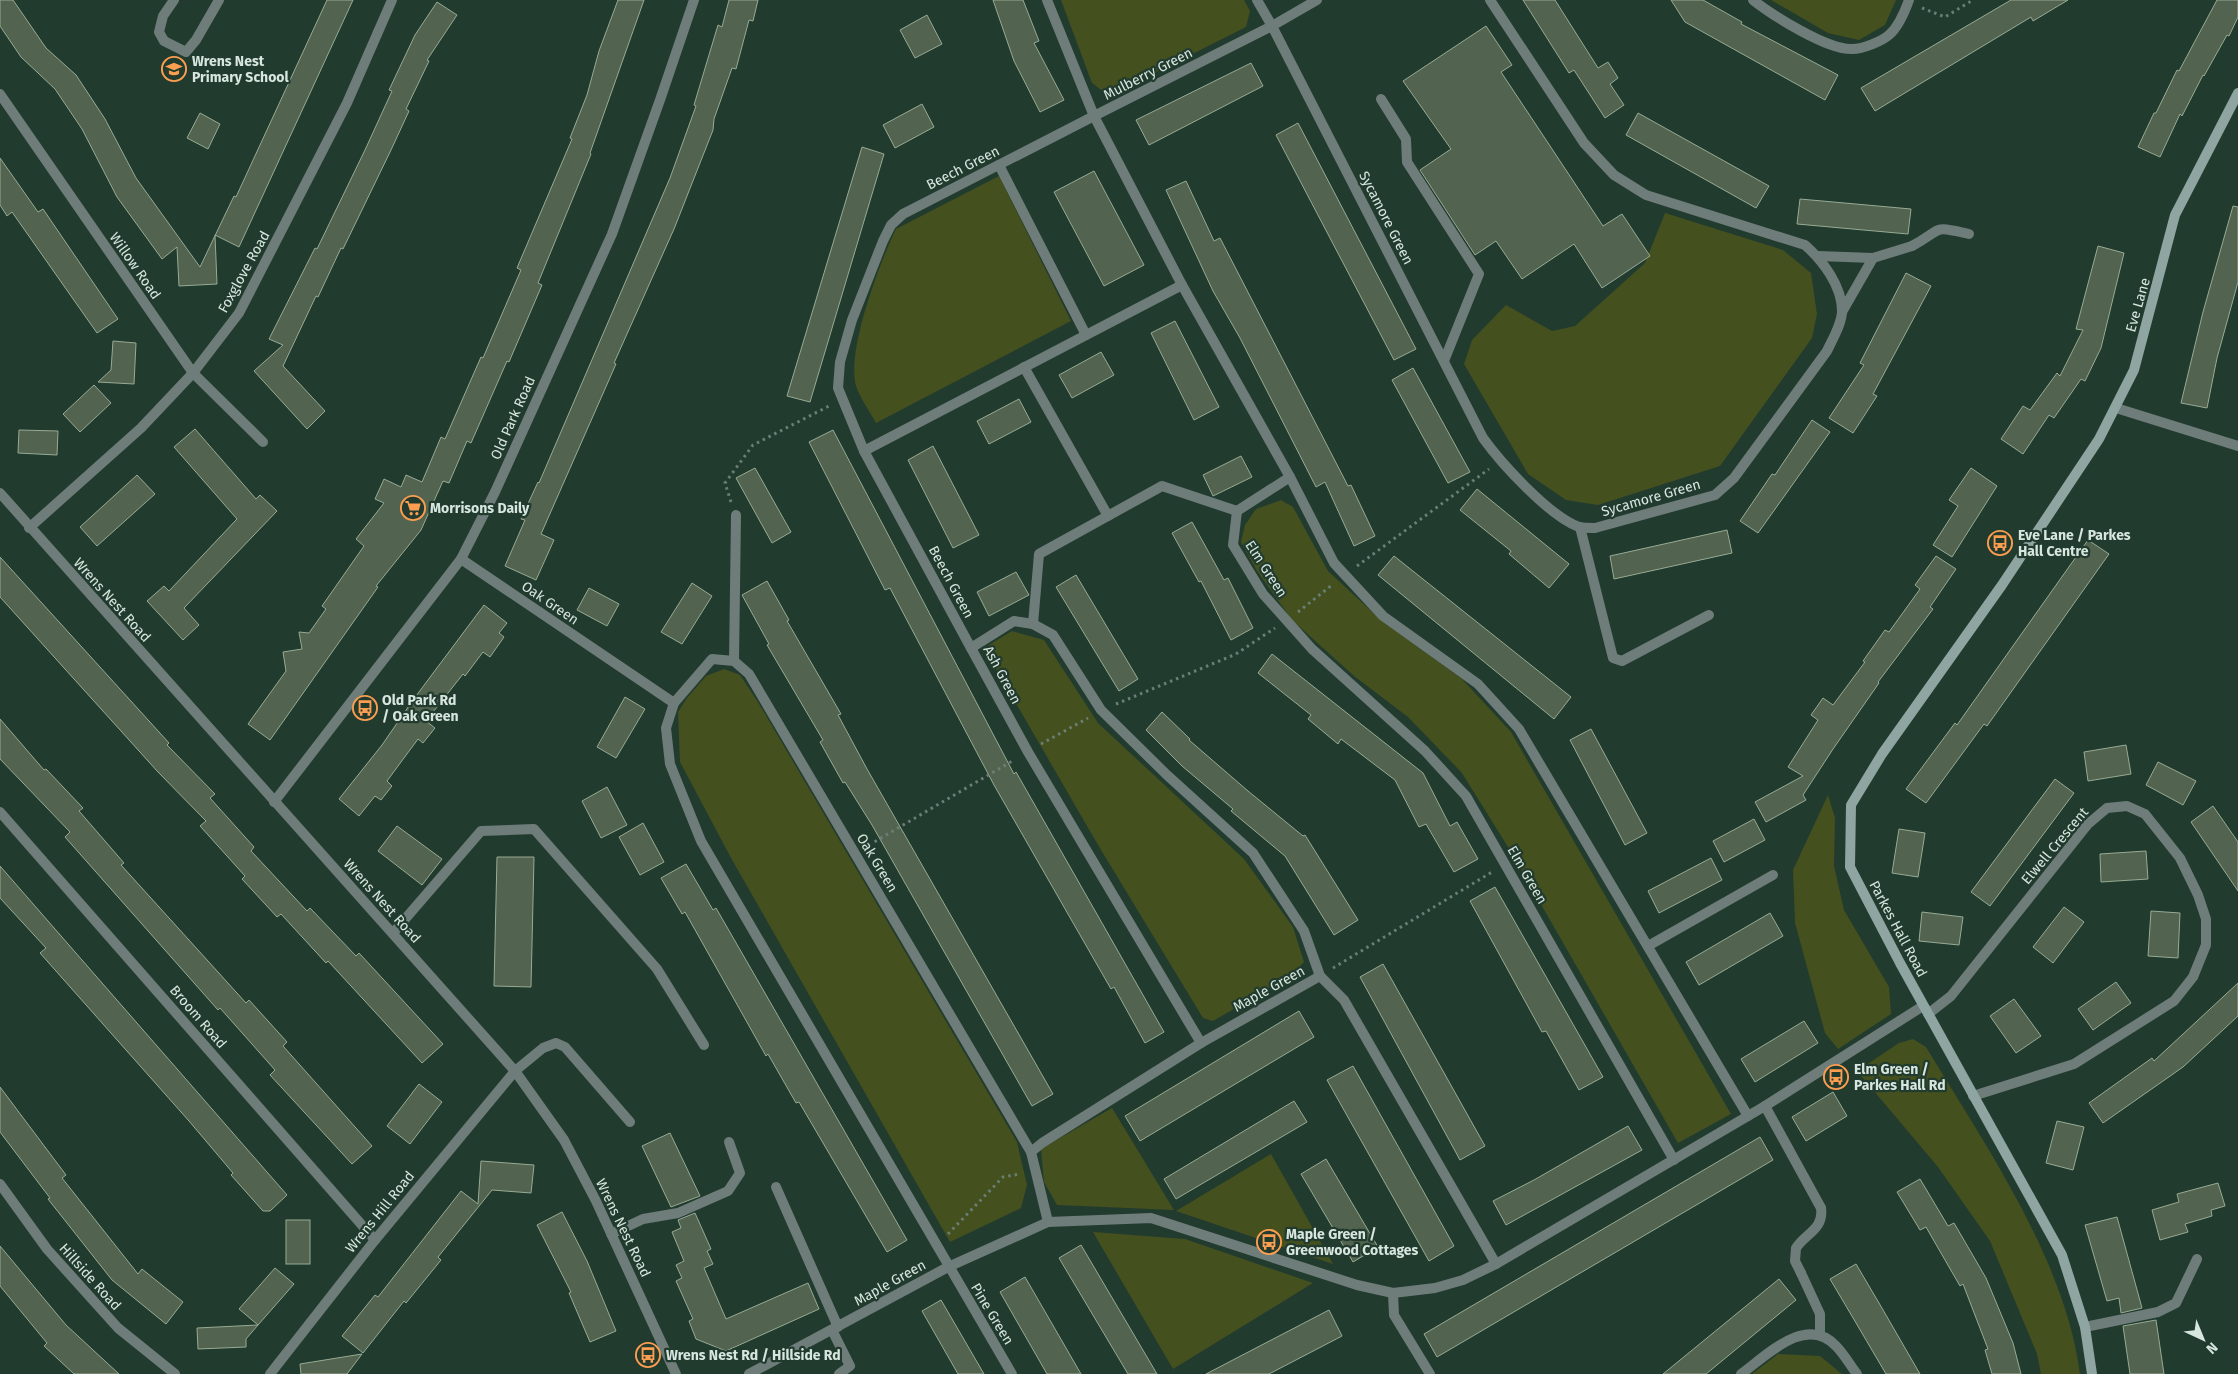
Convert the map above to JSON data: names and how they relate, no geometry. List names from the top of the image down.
{
  "streets": {
    "street": [
      "Mulberry Green",
      "Beech Green",
      "Sycamore Green",
      "Willow Road",
      "Foxglove Road",
      "Eve Lane",
      "Old Park Road",
      "Elm Green",
      "Wrens Nest Road",
      "Oak Green",
      "Ash Green",
      "Elwell Crescent",
      "Parkes Hall Road",
      "Maple Green",
      "Broom Road",
      "Wrens Hill Road",
      "Hillside Road",
      "Pine Green"
    ]
  },
  "crossings": [
    ["Mulberry Green", "Beech Green"],
    ["Mulberry Green", "Sycamore Green"],
    ["Beech Green", "Ash Green"],
    ["Willow Road", "Foxglove Road"],
    ["Foxglove Road", "Wrens Nest Road"],
    ["Eve Lane", "Parkes Hall Road"],
    ["Old Park Road", "Wrens Nest Road"],
    ["Old Park Road", "Oak Green"],
    ["Elm Green", "Maple Green"],
    ["Wrens Nest Road", "Wrens Hill Road"],
    ["Oak Green", "Maple Green"],
    ["Ash Green", "Maple Green"],
    ["Elwell Crescent", "Parkes Hall Road"],
    ["Maple Green", "Pine Green"],
    ["Broom Road", "Wrens Hill Road"]
  ],
  "places": {
    "school or university": ["Wrens Nest Primary School"],
    "supermarket": ["Morrisons Daily"],
    "bus stop": [
      "Eve Lane / Parkes Hall Centre",
      "Old Park Rd / Oak Green",
      "Elm Green / Parkes Hall Rd",
      "Maple Green / Greenwood Cottages",
      "Wrens Nest Rd / Hillside Rd"
    ]
  },
  "north": "bottom right"
}
